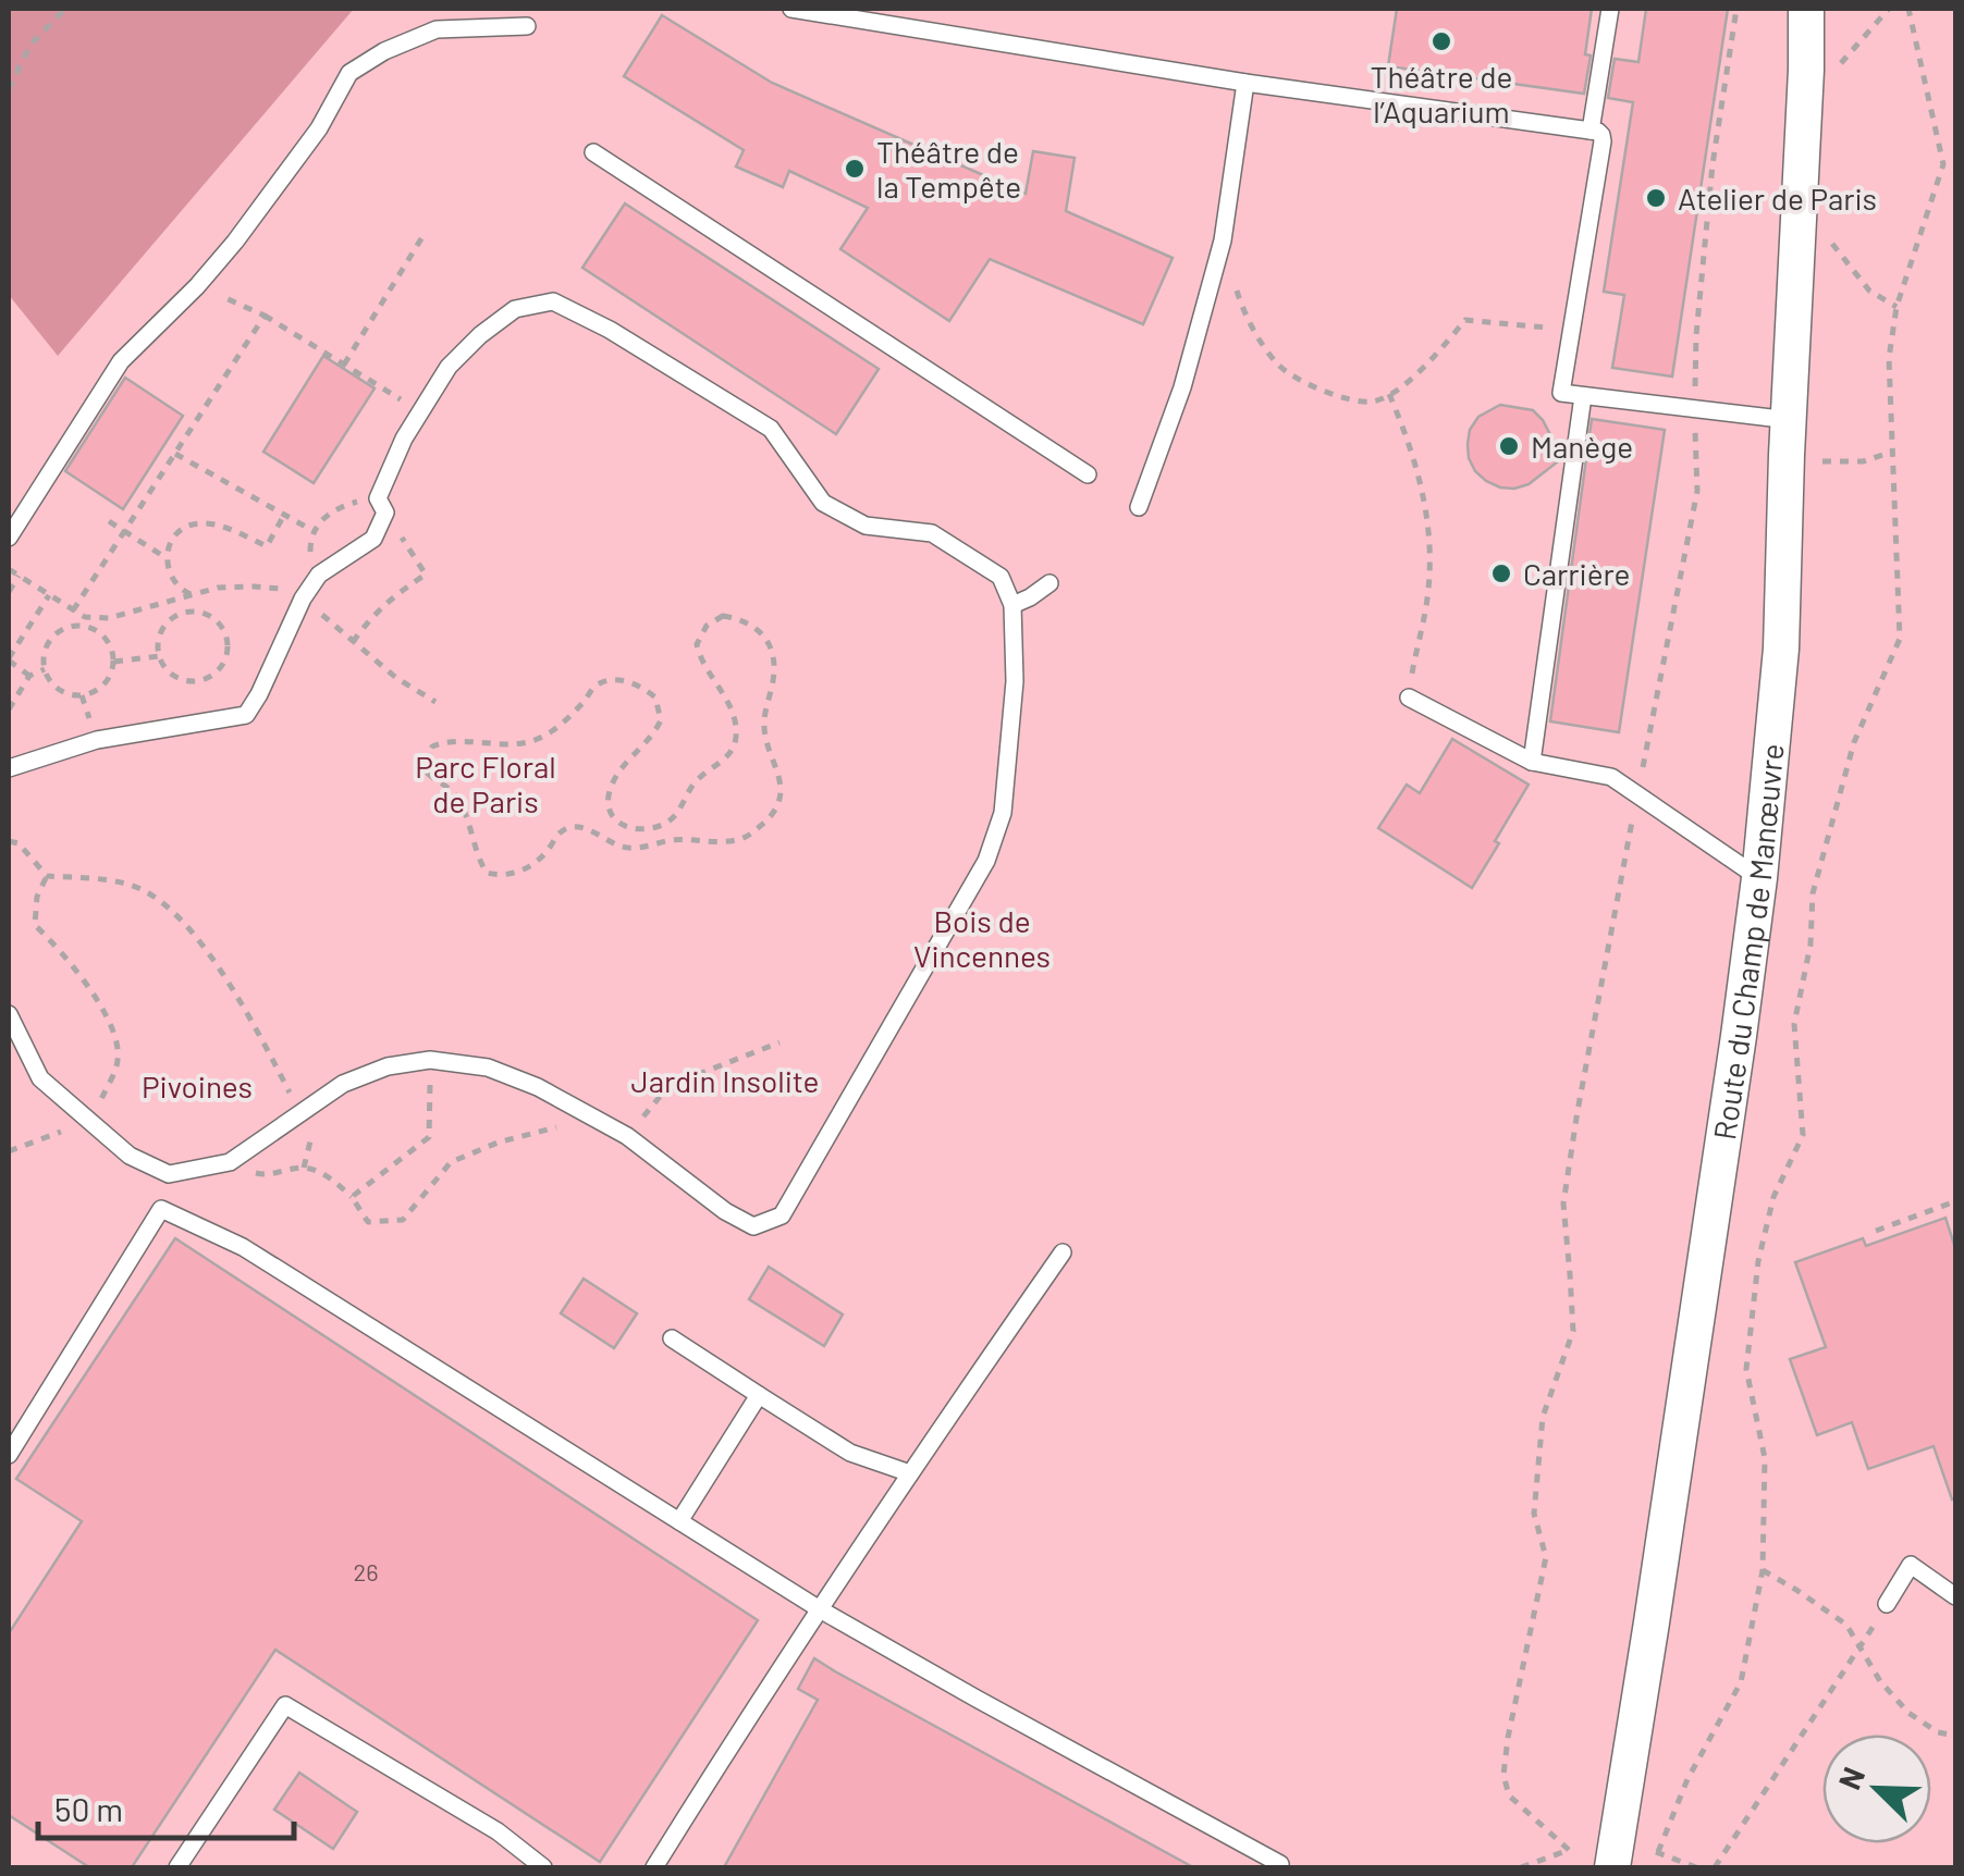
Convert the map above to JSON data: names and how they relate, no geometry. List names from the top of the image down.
{
  "streets": {
    "street": ["Route du Champ de Manœuvre"]
  },
  "parks": [
    "Parc Floral de Paris",
    "Bois de Vincennes",
    "Jardin Insolite",
    "Pivoines"
  ],
  "places": [
    "Théâtre de l’Aquarium",
    "Théâtre de la Tempête",
    "Atelier de Paris",
    "Manège",
    "Carrière"
  ],
  "house_numbers": ["26"],
  "scale_bar": "50 m",
  "north": "top left"
}
